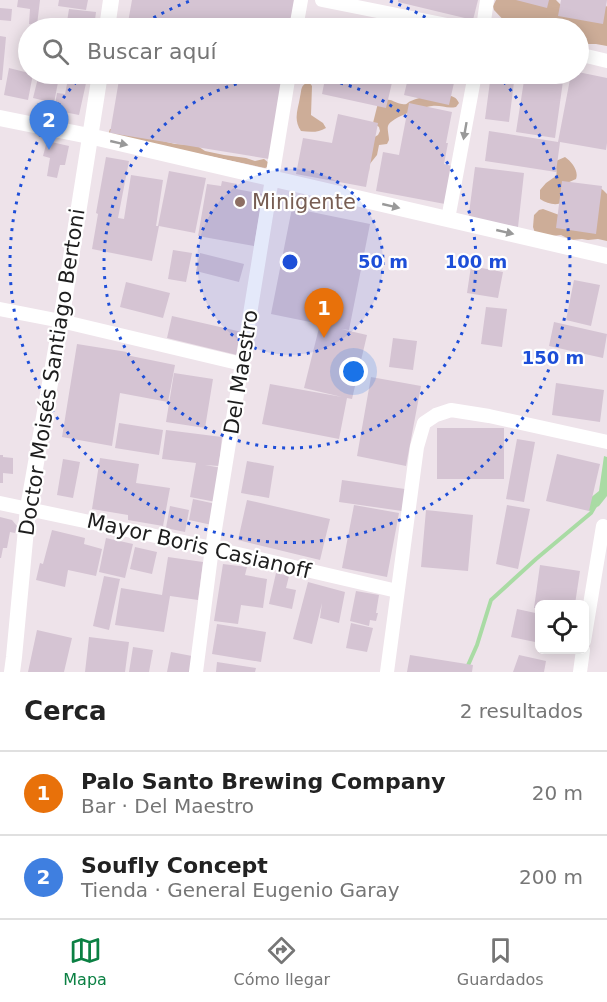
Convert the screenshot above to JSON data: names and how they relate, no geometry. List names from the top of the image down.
{
  "streets": {
    "street": ["Doctor Moisés Santiago Bertoni", "Del Maestro", "Mayor Boris Casianoff"]
  },
  "crossings": [
    ["Doctor Moisés Santiago Bertoni", "Mayor Boris Casianoff"],
    ["Del Maestro", "Mayor Boris Casianoff"]
  ],
  "places": ["Minigente"],
  "page": {
    "search": "Buscar aquí",
    "pins": ["2", "1"],
    "heading": ["Cerca", "2 resultados"],
    "list": [
      {
        "mark": "1",
        "name": "Palo Santo Brewing Company",
        "note": "Bar · Del Maestro",
        "value": "20 m"
      },
      {
        "mark": "2",
        "name": "Soufly Concept",
        "note": "Tienda · General Eugenio Garay",
        "value": "200 m"
      }
    ],
    "nav": ["Mapa", "Cómo llegar", "Guardados"]
  },
  "rings": ["50 m", "100 m", "150 m"]
}
